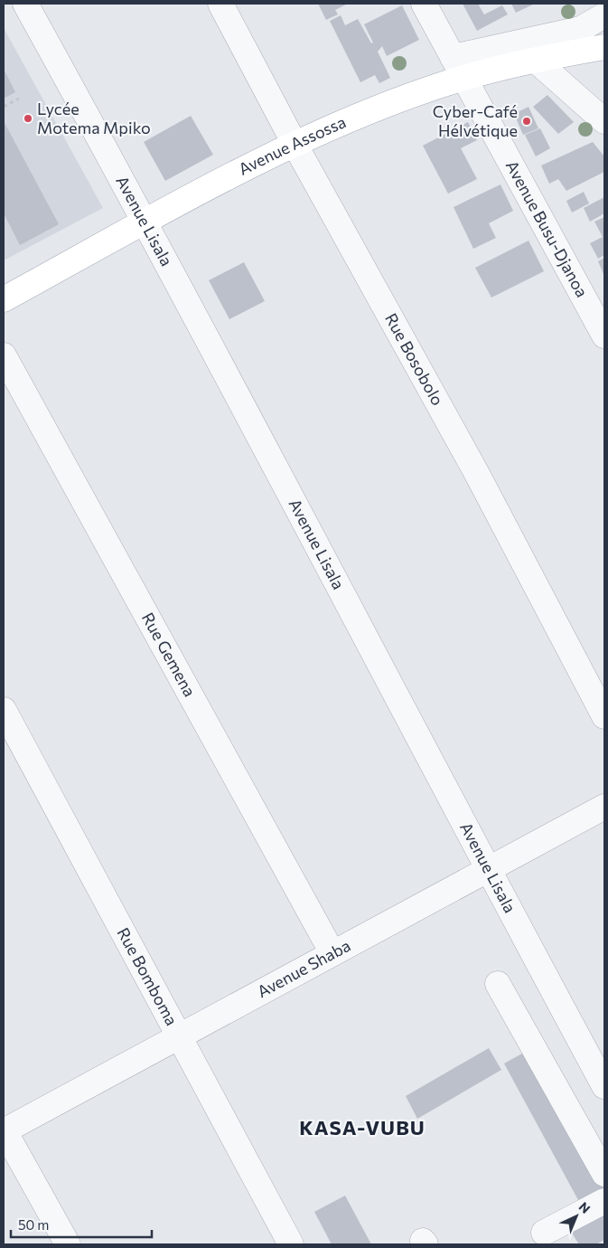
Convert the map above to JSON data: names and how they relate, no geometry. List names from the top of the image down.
{
  "streets": {
    "main road": ["Avenue Assossa"],
    "street": [
      "Avenue Lisala",
      "Avenue Busu-Djanoa",
      "Rue Bosobolo",
      "Rue Gemena",
      "Avenue Shaba",
      "Rue Bomboma"
    ]
  },
  "crossings": [
    ["Avenue Assossa", "Avenue Lisala"],
    ["Avenue Assossa", "Avenue Busu-Djanoa"],
    ["Avenue Assossa", "Rue Bosobolo"],
    ["Avenue Lisala", "Avenue Shaba"],
    ["Rue Gemena", "Avenue Shaba"],
    ["Avenue Shaba", "Rue Bomboma"]
  ],
  "districts": ["KASA-VUBU"],
  "places": ["Lycée Motema Mpiko", "Cyber-Café Hélvétique"],
  "scale_bar": "50 m",
  "north": "top right"
}
